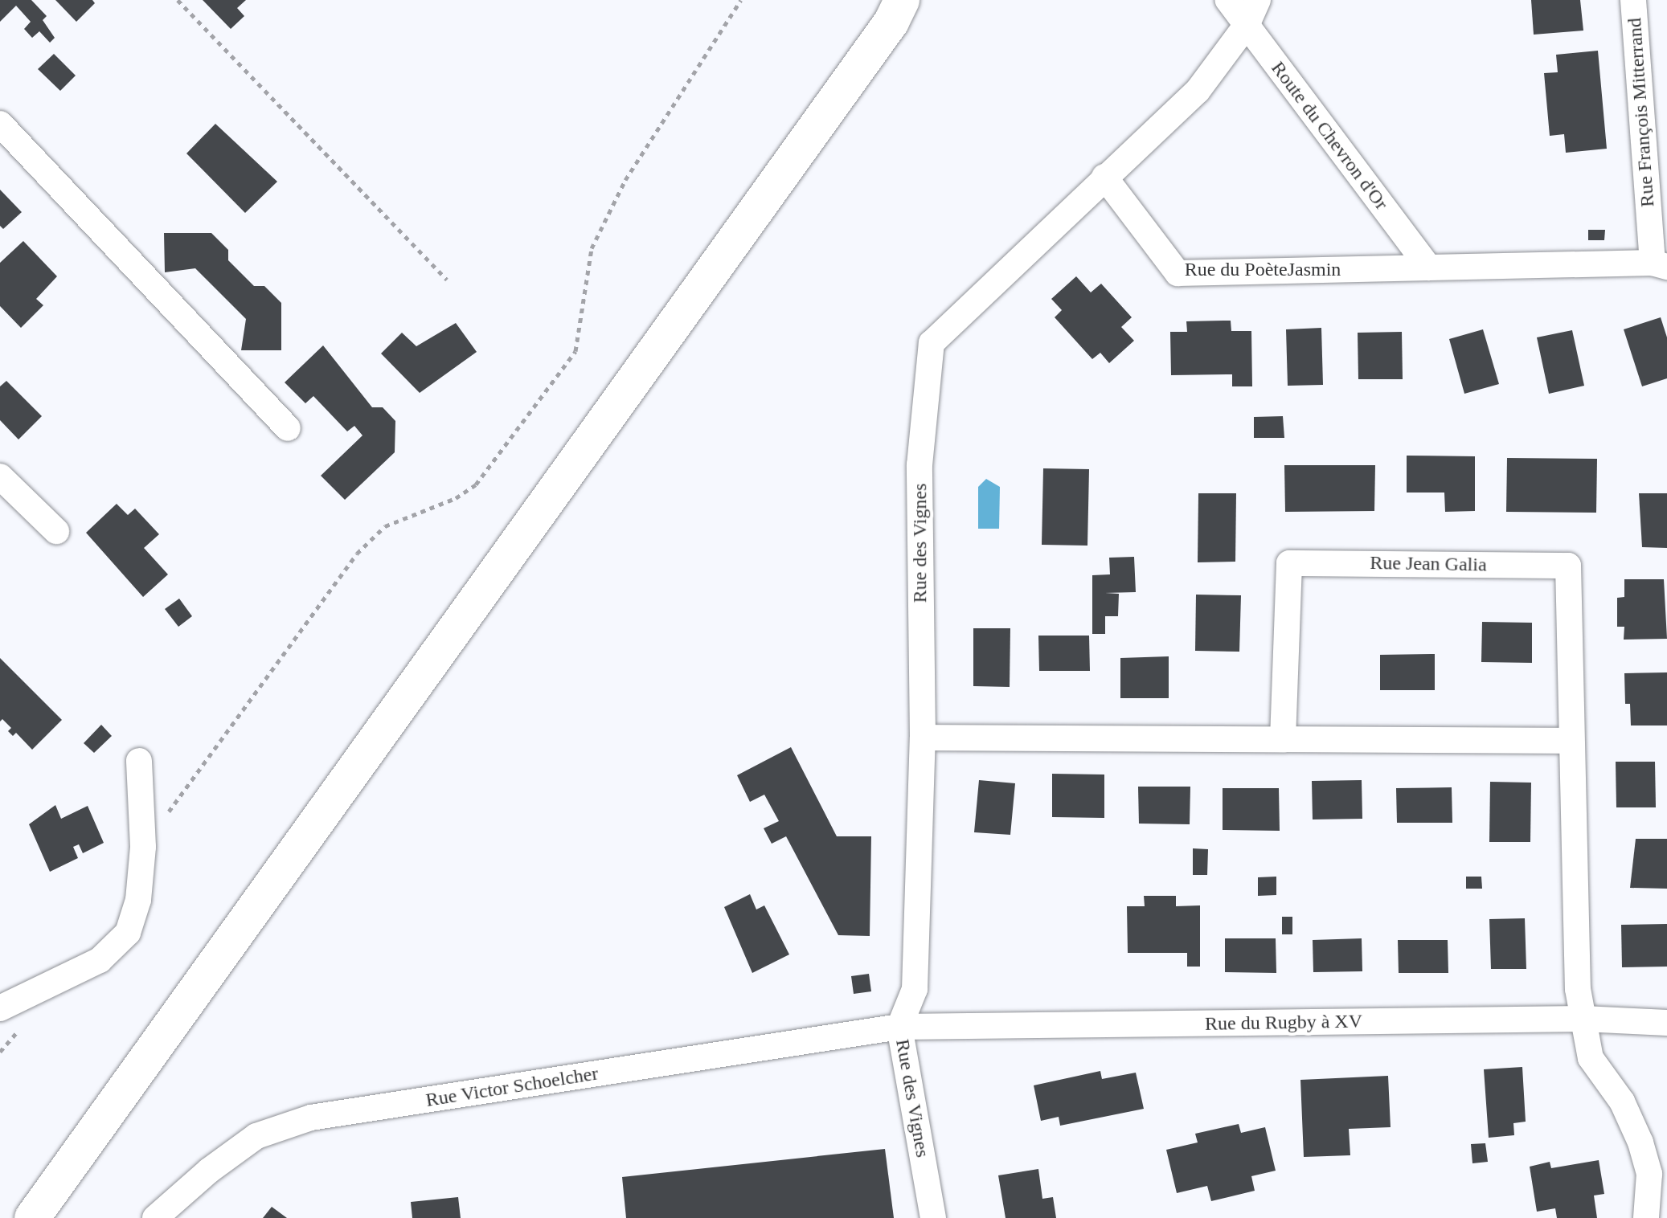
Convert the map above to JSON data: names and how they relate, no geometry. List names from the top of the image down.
{
  "streets": {
    "street": [
      "Rue François Mitterrand",
      "Route du Chevron d'Or",
      "Rue du PoèteJasmin",
      "Rue des Vignes",
      "Rue Jean Galia",
      "Rue du Rugby à XV",
      "Rue Victor Schoelcher"
    ]
  },
  "crossings": [
    ["Rue François Mitterrand", "Route du Chevron d'Or"],
    ["Rue François Mitterrand", "Rue du PoèteJasmin"],
    ["Route du Chevron d'Or", "Rue du PoèteJasmin"],
    ["Route du Chevron d'Or", "Rue des Vignes"],
    ["Rue du PoèteJasmin", "Rue des Vignes"],
    ["Rue des Vignes", "Rue du Rugby à XV"],
    ["Rue des Vignes", "Rue Victor Schoelcher"],
    ["Rue Jean Galia", "Rue du Rugby à XV"],
    ["Rue du Rugby à XV", "Rue Victor Schoelcher"]
  ]
}
